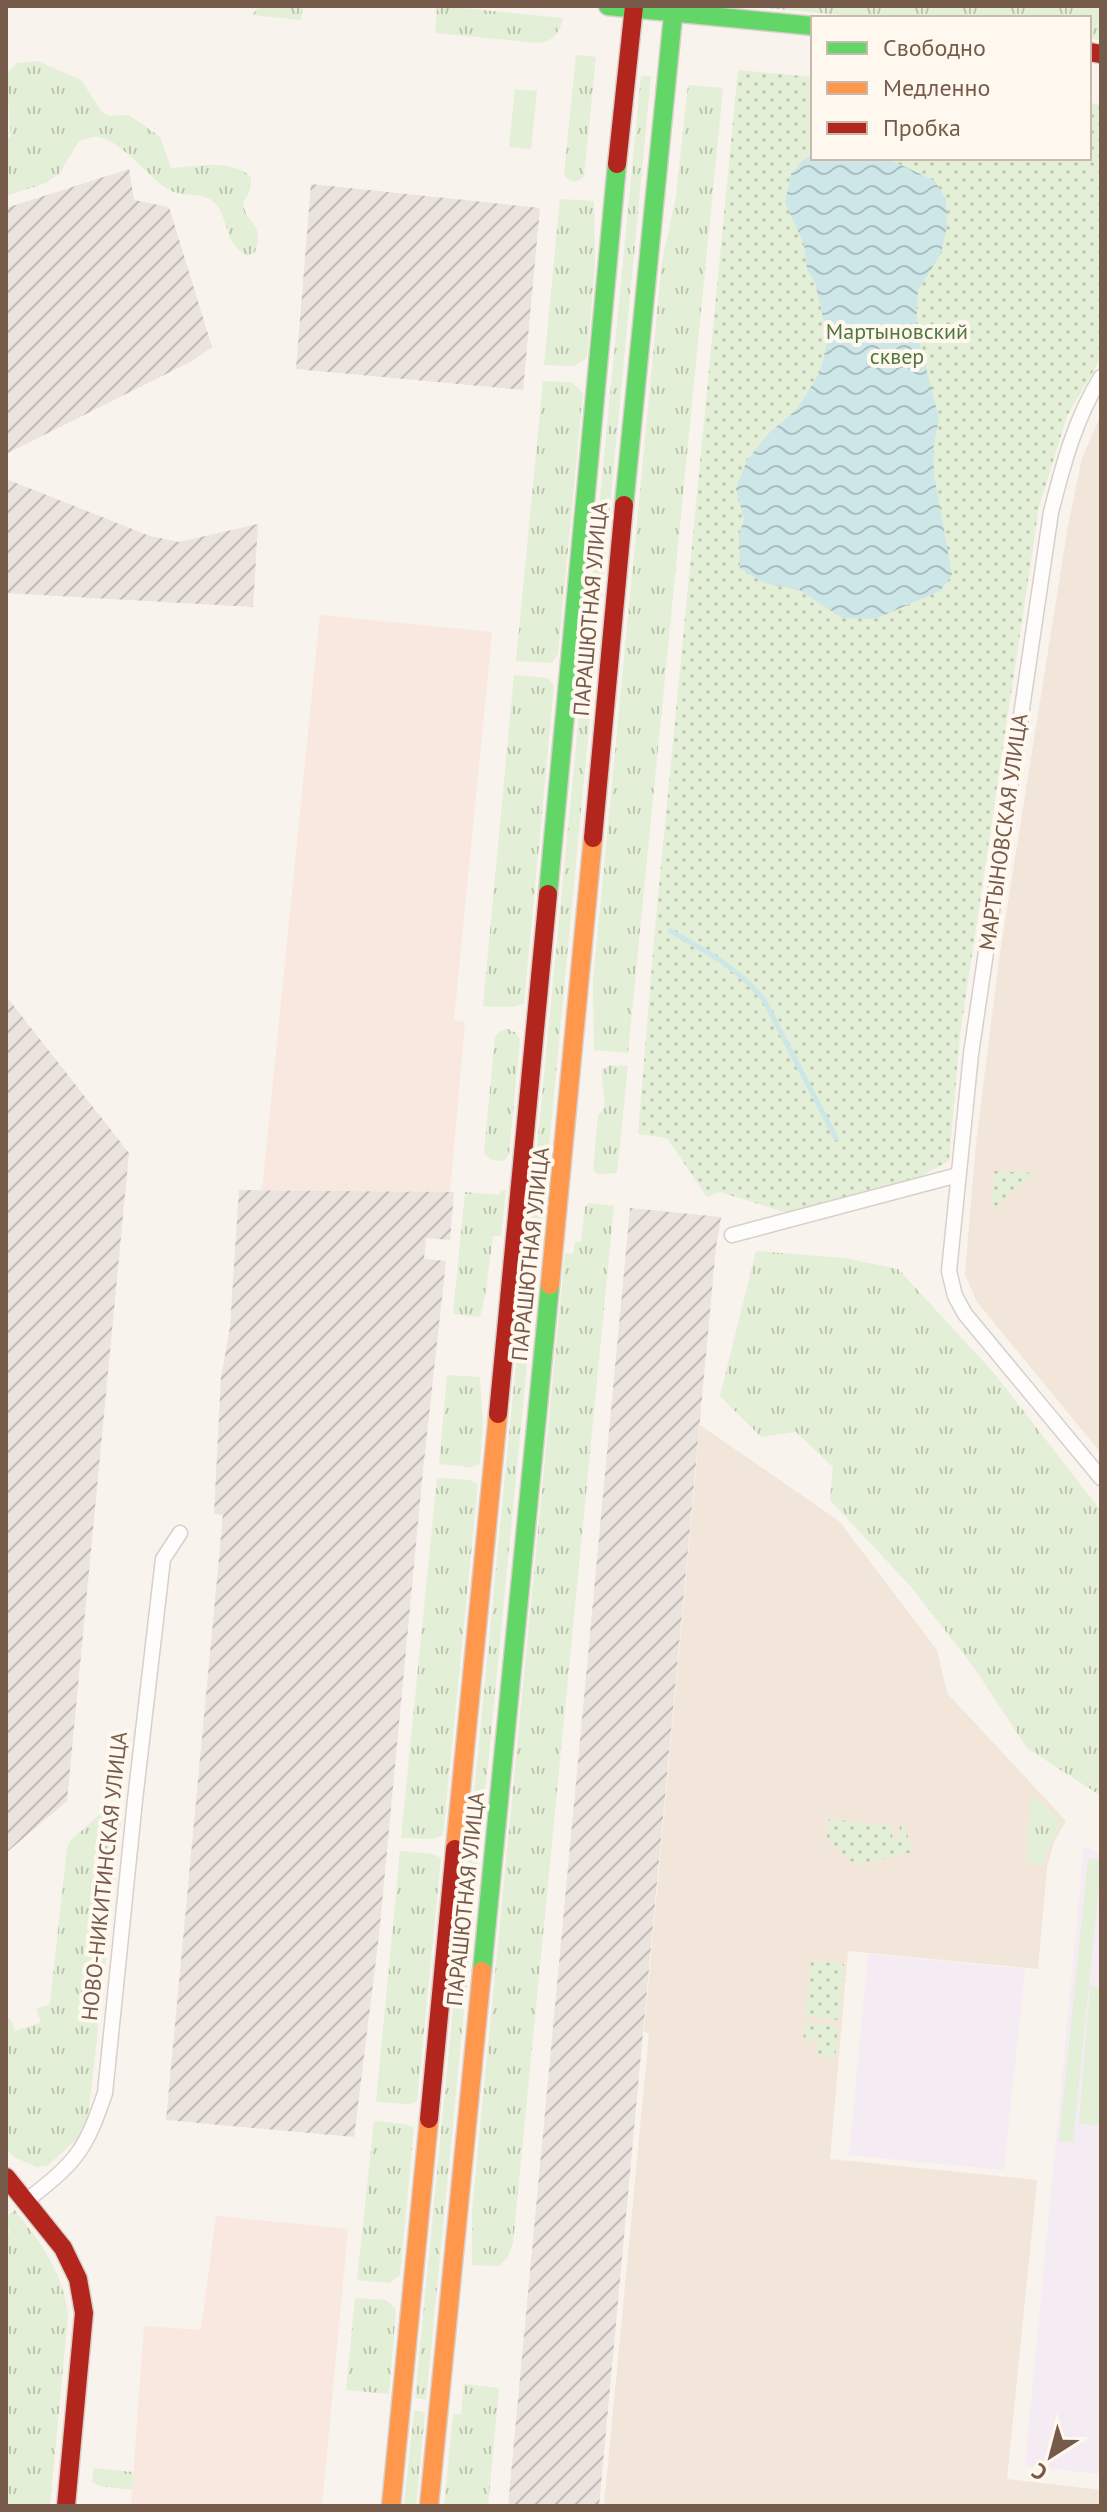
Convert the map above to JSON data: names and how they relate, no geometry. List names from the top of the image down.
{
  "streets": {
    "main road": ["ПАРАШЮТНАЯ УЛИЦА"],
    "street": ["МАРТЫНОВСКАЯ УЛИЦА", "НОВО-НИКИТИНСКАЯ УЛИЦА"]
  },
  "parks": ["Мартыновский сквер"],
  "legend": ["Свободно", "Медленно", "Пробка"],
  "north": "bottom left"
}
